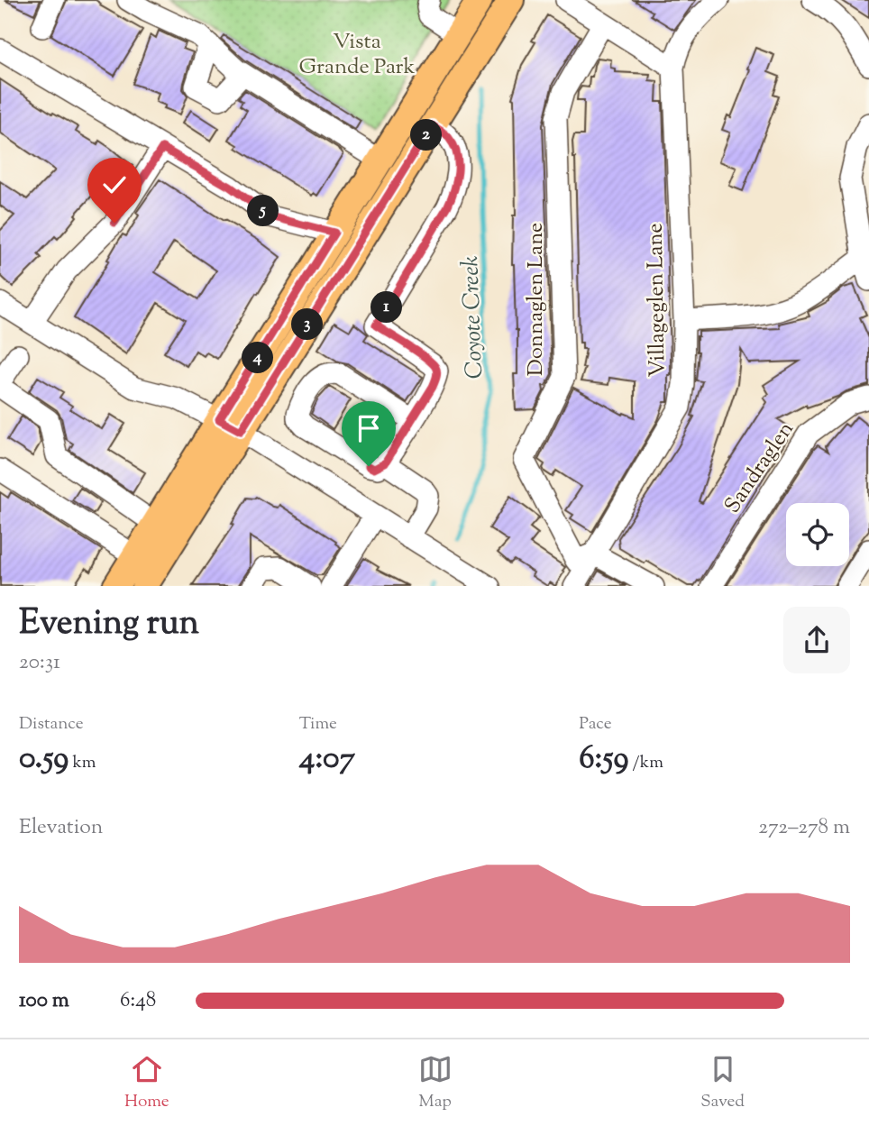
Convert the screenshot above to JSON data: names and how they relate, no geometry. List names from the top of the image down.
{
  "streets": {
    "street": ["Donnaglen Lane", "Villageglen Lane", "Sandraglen"]
  },
  "crossings": [
    ["Donnaglen Lane", "Villageglen Lane"]
  ],
  "water": ["Coyote Creek"],
  "parks": ["Vista Grande Park"],
  "page": {
    "pins": [
      "2",
      "5",
      "1",
      "3",
      "4"
    ],
    "heading": ["Evening run", "20:31"],
    "stats": [
      ["Distance", "0.59 km"],
      ["Time", "4:07"],
      ["Pace", "6:59 /km"]
    ],
    "chart": ["Elevation", "272–278 m"],
    "list": [
      {
        "name": "100 m",
        "note": "6:48"
      }
    ],
    "tabs": ["Home", "Map", "Saved"]
  }
}
